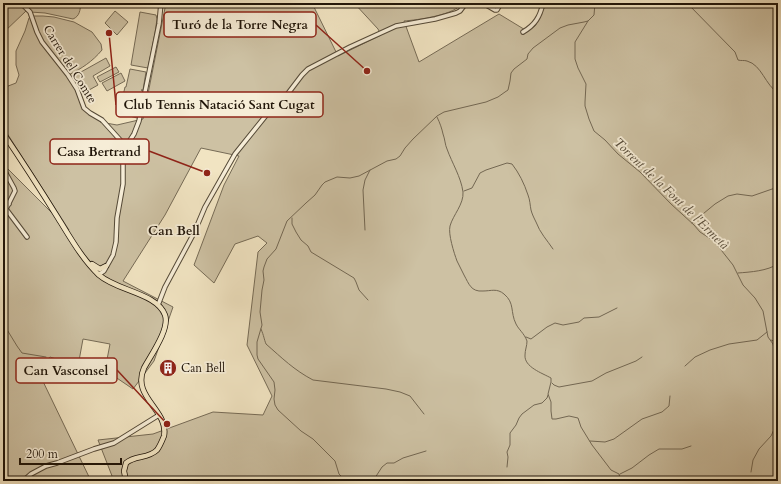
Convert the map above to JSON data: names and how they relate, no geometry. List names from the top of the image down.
{
  "streets": {
    "street": ["Carrer del Comte"]
  },
  "districts": ["Can Bell"],
  "water": ["Torrent de la Font de l'Ermetà"],
  "places": {
    "other": [
      "Club Tennis Natació Sant Cugat",
      "Turó de la Torre Negra",
      "Casa Bertrand",
      "Can Vasconsel"
    ],
    "building": ["Can Bell"]
  },
  "scale_bar": "200 m"
}
